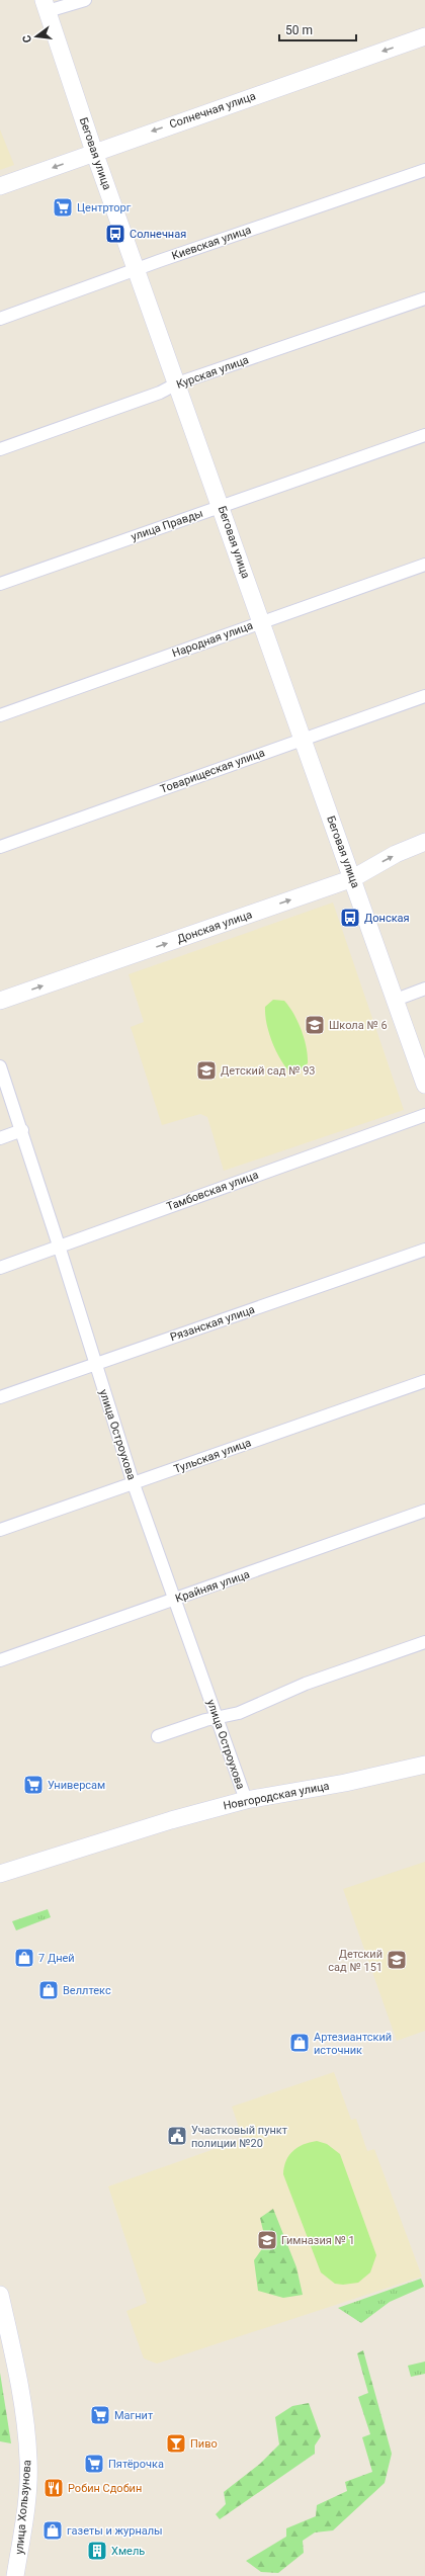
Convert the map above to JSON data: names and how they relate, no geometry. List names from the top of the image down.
{
  "streets": {
    "street": [
      "Солнечная улица",
      "Беговая улица",
      "Киевская улица",
      "Курская улица",
      "улица Правды",
      "Народная улица",
      "Товарищеская улица",
      "Донская улица",
      "Тамбовская улица",
      "Рязанская улица",
      "улица Остроухова",
      "Тульская улица",
      "Крайняя улица",
      "Новгородская улица",
      "улица Хользунова"
    ]
  },
  "crossings": [
    ["Солнечная улица", "Беговая улица"],
    ["Беговая улица", "Киевская улица"],
    ["Беговая улица", "Курская улица"],
    ["Беговая улица", "улица Правды"],
    ["Беговая улица", "Народная улица"],
    ["Беговая улица", "Товарищеская улица"],
    ["Беговая улица", "Донская улица"],
    ["Тамбовская улица", "улица Остроухова"],
    ["Рязанская улица", "улица Остроухова"],
    ["улица Остроухова", "Тульская улица"],
    ["улица Остроухова", "Крайняя улица"],
    ["улица Остроухова", "Новгородская улица"]
  ],
  "one_way": ["Солнечная улица", "Донская улица"],
  "places": {
    "supermarket": [
      "Центрторг",
      "Универсам",
      "Магнит",
      "Пятёрочка"
    ],
    "bus stop": ["Солнечная", "Донская"],
    "school or university": [
      "Школа № 6",
      "Детский сад № 93",
      "Детский сад № 151",
      "Гимназия № 1"
    ],
    "shop": [
      "7 Дней",
      "Веллтекс",
      "Артезиантский источник",
      "газеты и журналы"
    ],
    "public building": ["Участковый пункт полиции №20"],
    "bar": ["Пиво"],
    "restaurant": ["Робин Сдобин"],
    "building": ["Хмель"]
  },
  "scale_bar": "50 m",
  "north": "left"
}
